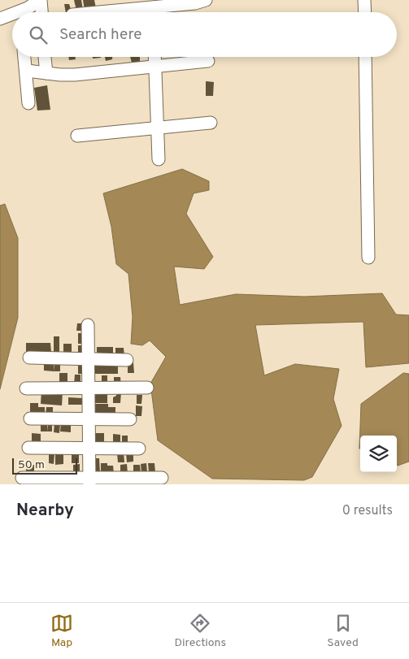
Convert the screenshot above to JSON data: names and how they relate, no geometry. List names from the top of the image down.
{
  "scale_bar": "50 m",
  "page": {
    "search": "Search here",
    "scale": "50 m",
    "heading": ["Nearby", "0 results"],
    "nav": ["Map", "Directions", "Saved"]
  }
}
